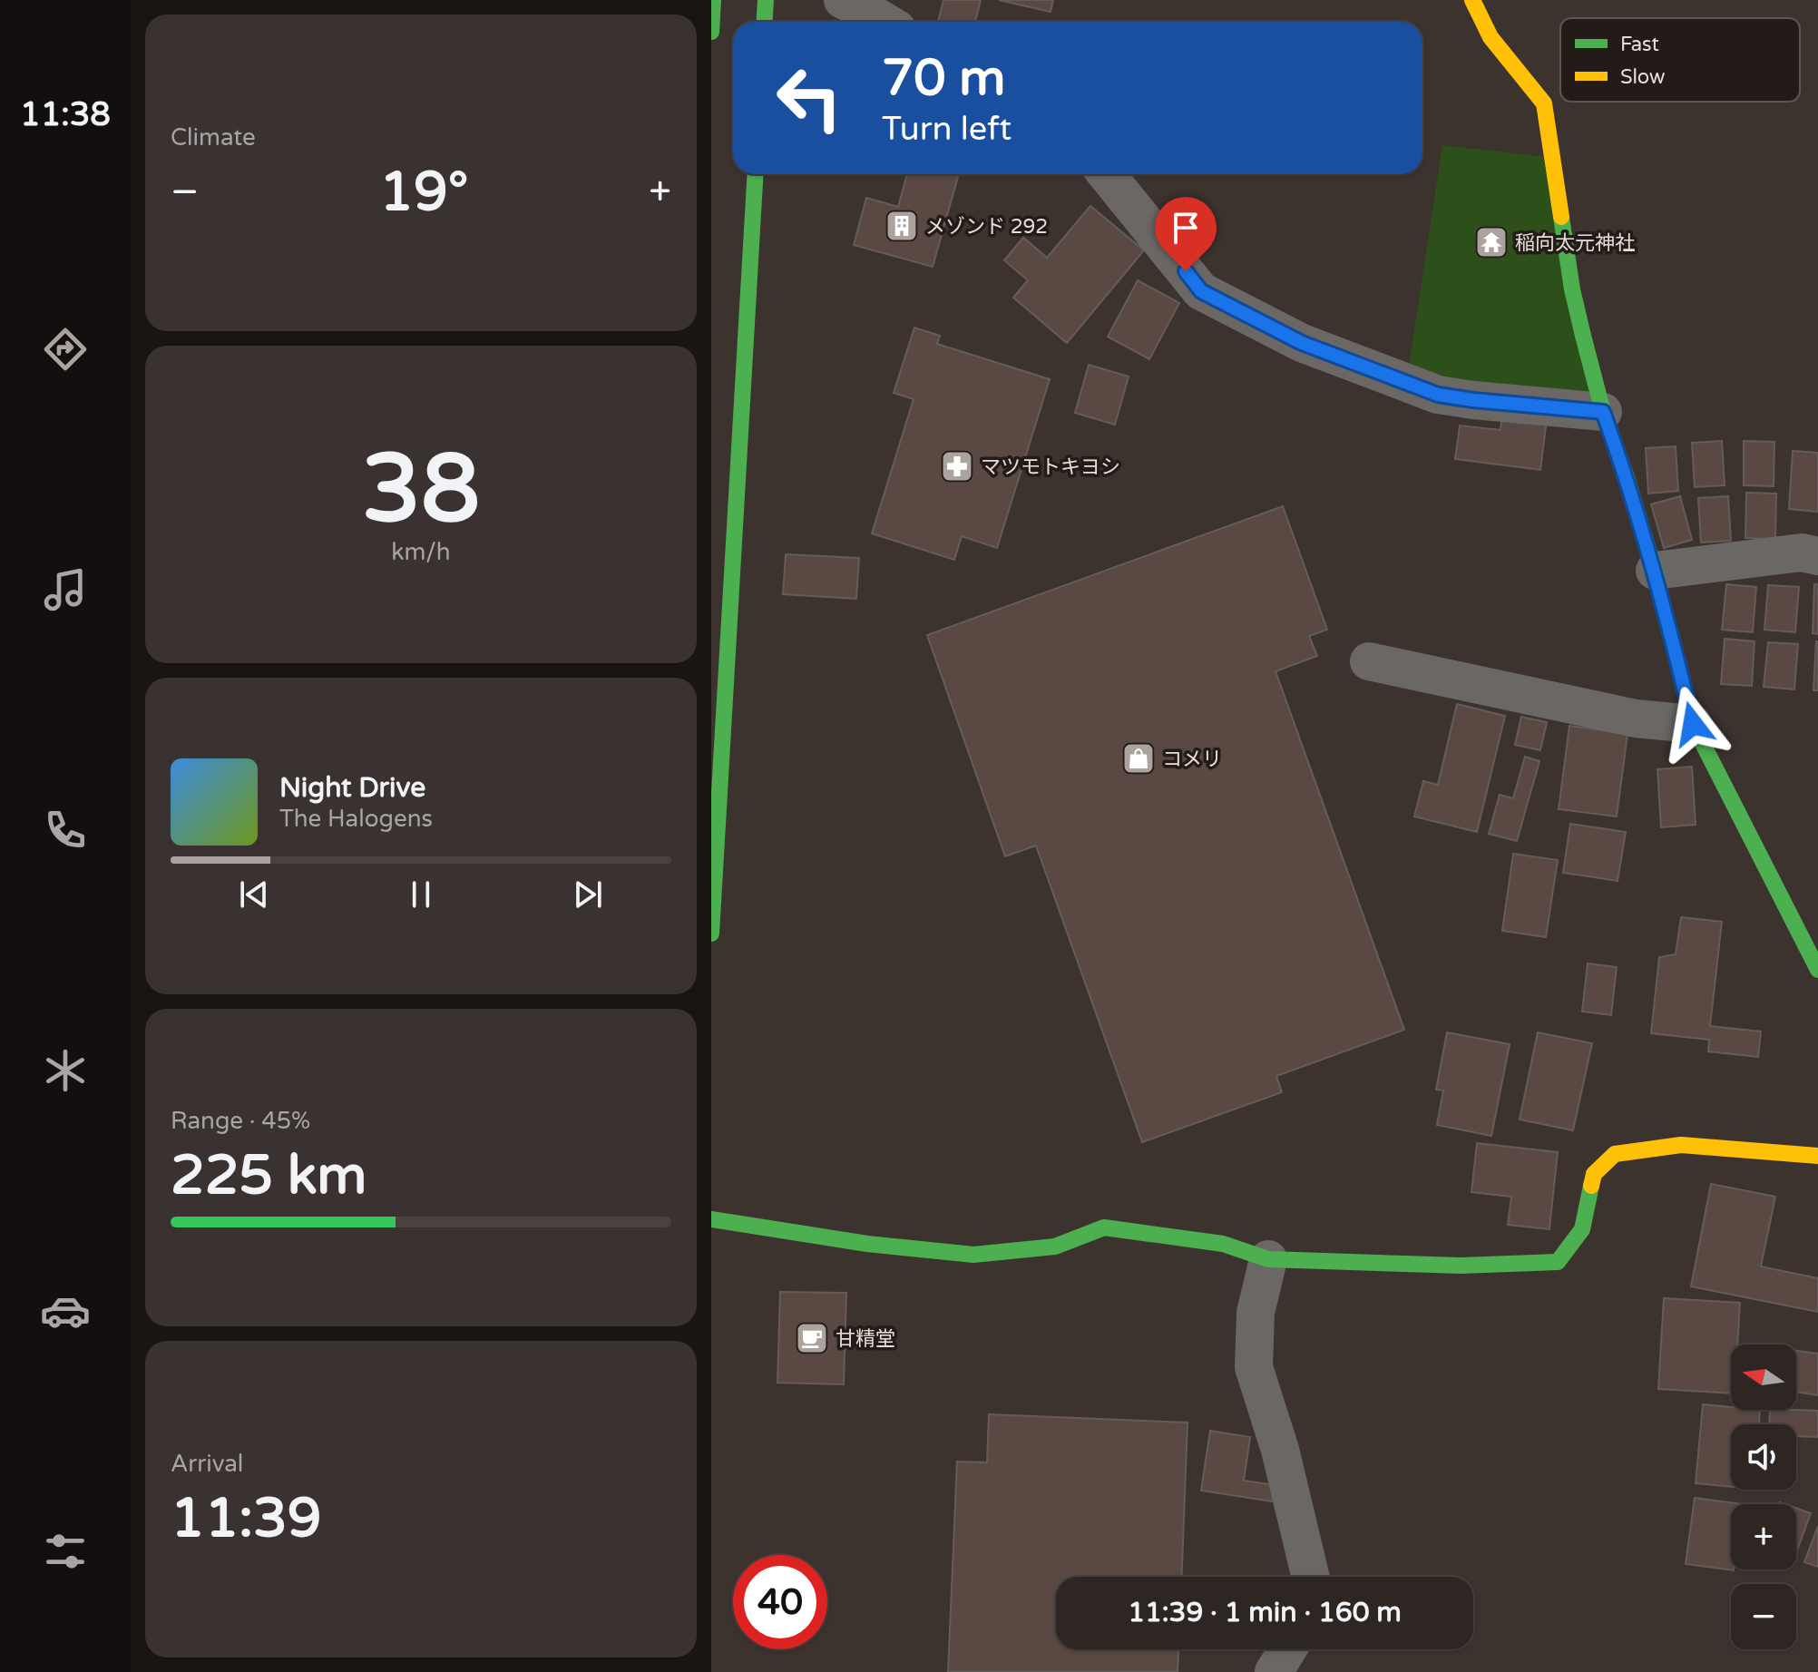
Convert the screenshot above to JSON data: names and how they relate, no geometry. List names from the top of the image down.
{
  "places": {
    "building": ["メゾンド 292"],
    "temple": ["稲向太元神社"],
    "pharmacy": ["マツモトキヨシ"],
    "shop": ["コメリ"],
    "cafe": ["甘精堂"]
  },
  "legend": ["Fast", "Slow"],
  "north": "left",
  "page": {
    "tabs": "11:38",
    "tile": [
      "Climate",
      ["38", "km/h"],
      ["Range · 45%", "225 km"],
      ["Arrival", "11:39"]
    ],
    "turn": ["70 m", "Turn left"],
    "heat": ["−", "19°", "+"],
    "song": ["Night Drive", "The Halogens"],
    "map_buttons": ["+", "−"],
    "limit": "40",
    "trip": "11:39 · 1 min · 160 m"
  }
}
